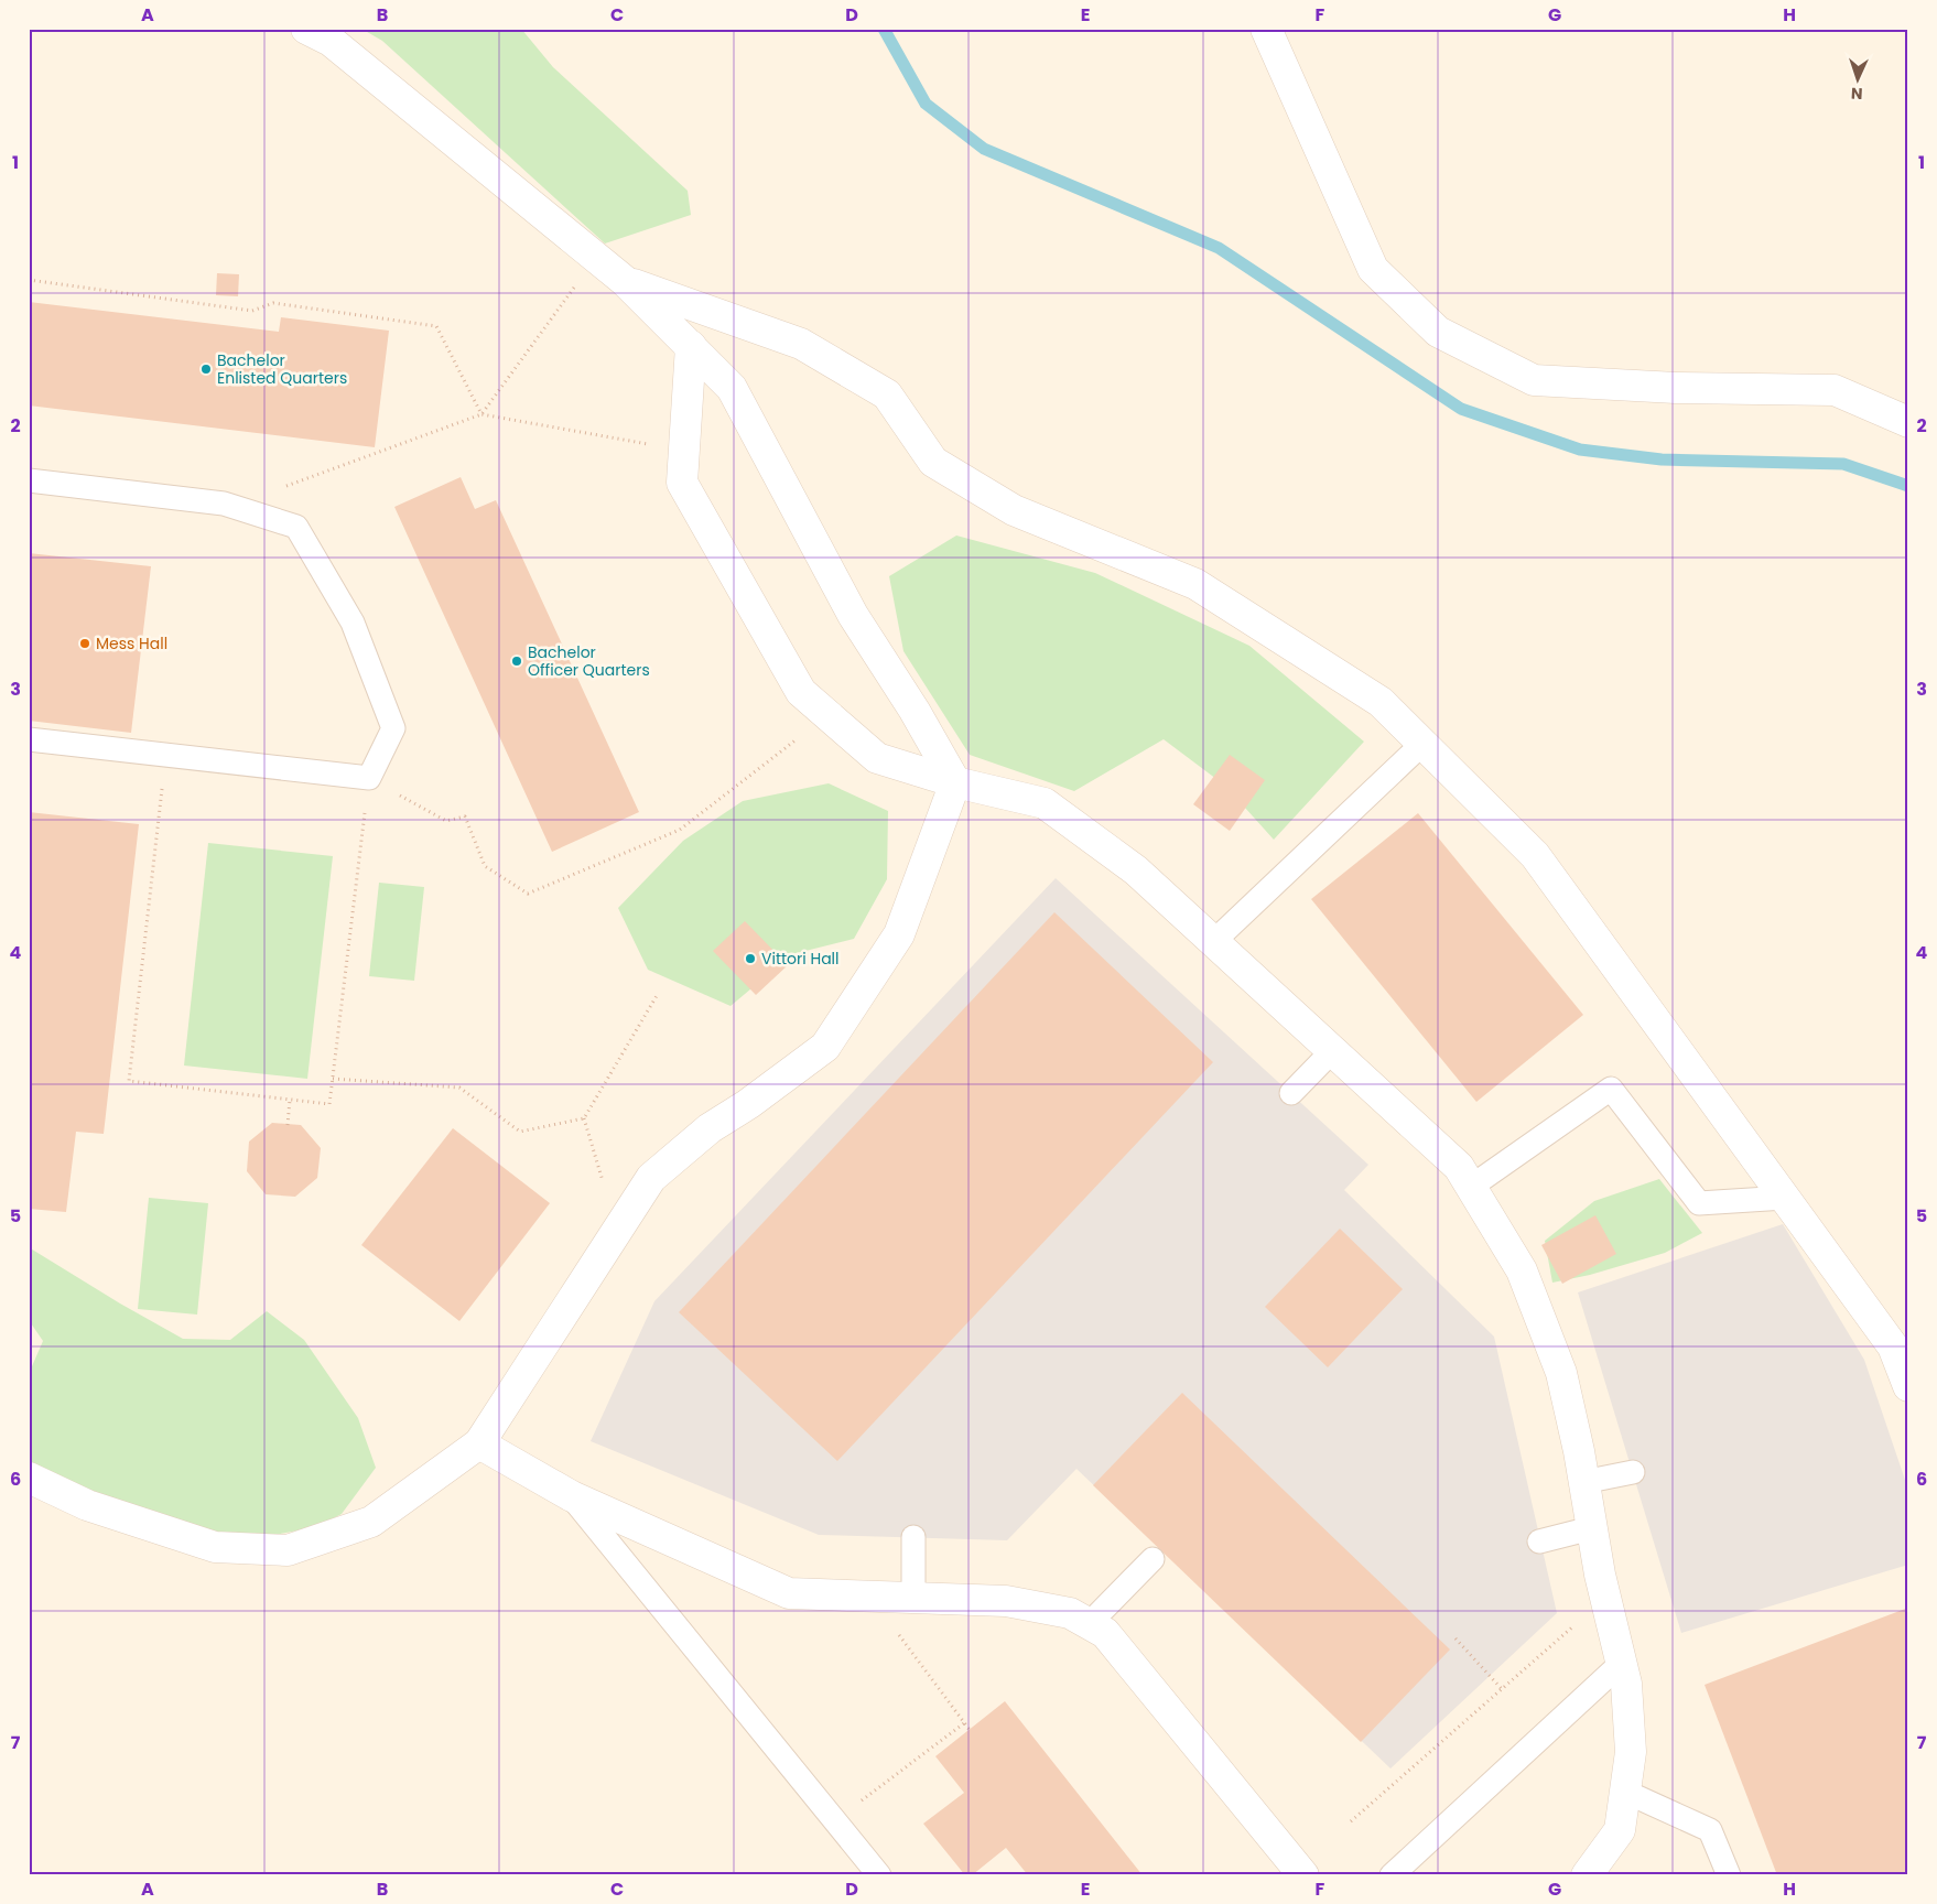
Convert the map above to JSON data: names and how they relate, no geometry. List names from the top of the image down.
{
  "places": [
    "Bachelor Enlisted Quarters",
    "Mess Hall",
    "Bachelor Officer Quarters",
    "Vittori Hall"
  ],
  "north": "bottom",
  "grid": {
    "columns": [
      "A",
      "B",
      "C",
      "D",
      "E",
      "F",
      "G",
      "H"
    ],
    "rows": [
      "1",
      "2",
      "3",
      "4",
      "5",
      "6",
      "7"
    ]
  }
}
